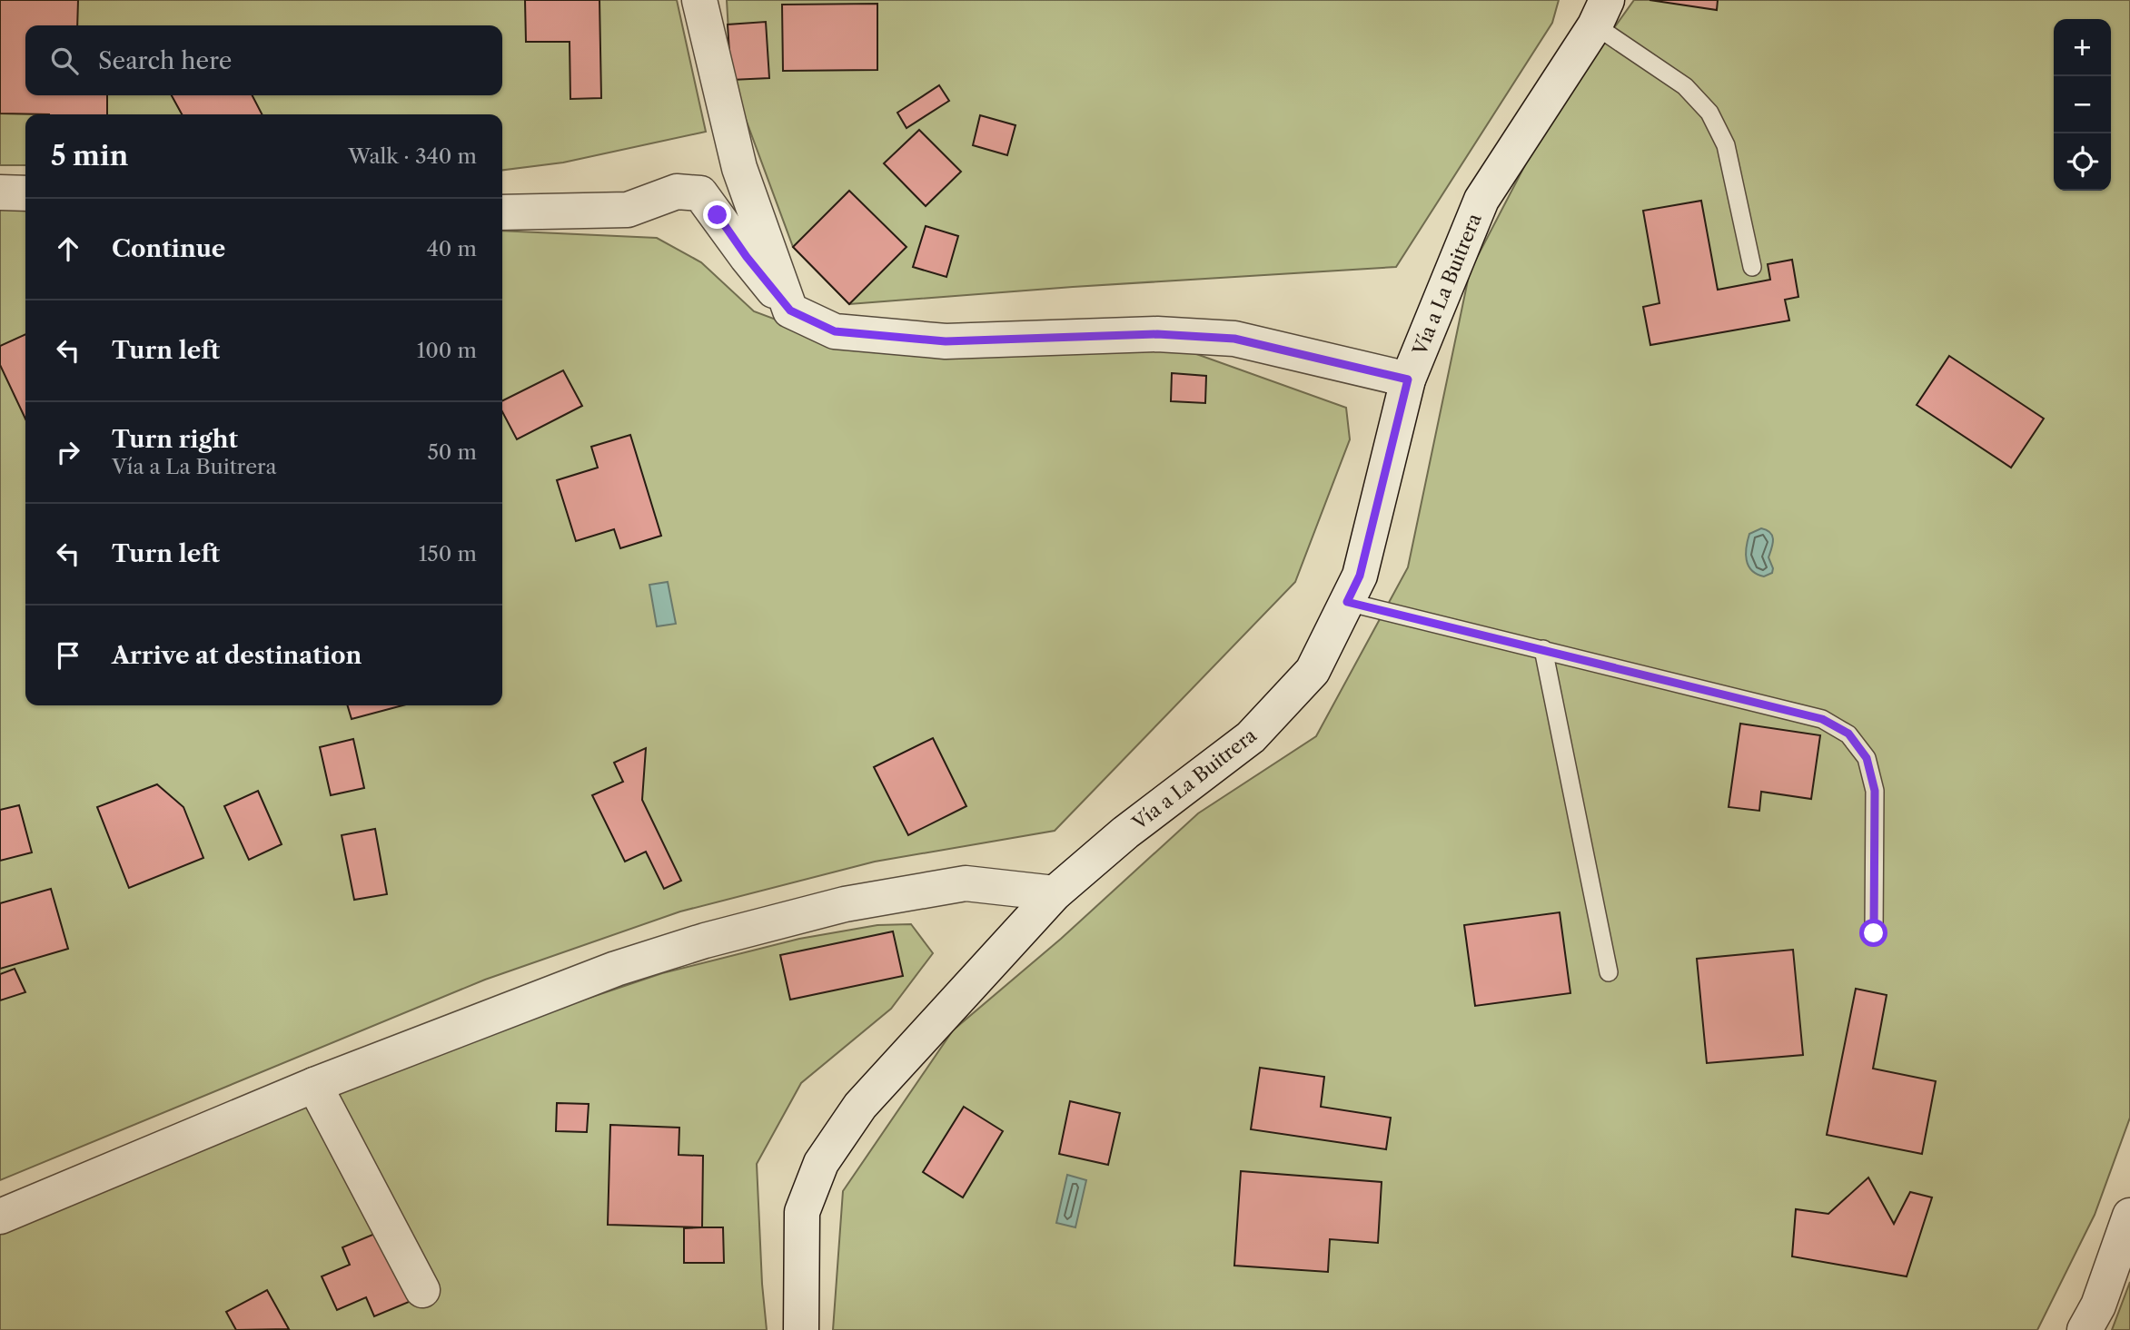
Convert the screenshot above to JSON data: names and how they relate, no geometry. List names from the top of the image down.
{
  "streets": {
    "street": ["Vía a La Buitrera"]
  },
  "page": {
    "map_buttons": ["+", "−"],
    "search": "Search here",
    "heading": ["5 min", "Walk · 340 m"],
    "list": [
      ["Continue", "40 m"],
      ["Turn left", "100 m"],
      ["Turn right", "Vía a La Buitrera", "50 m"],
      ["Turn left", "150 m"],
      "Arrive at destination"
    ]
  }
}
